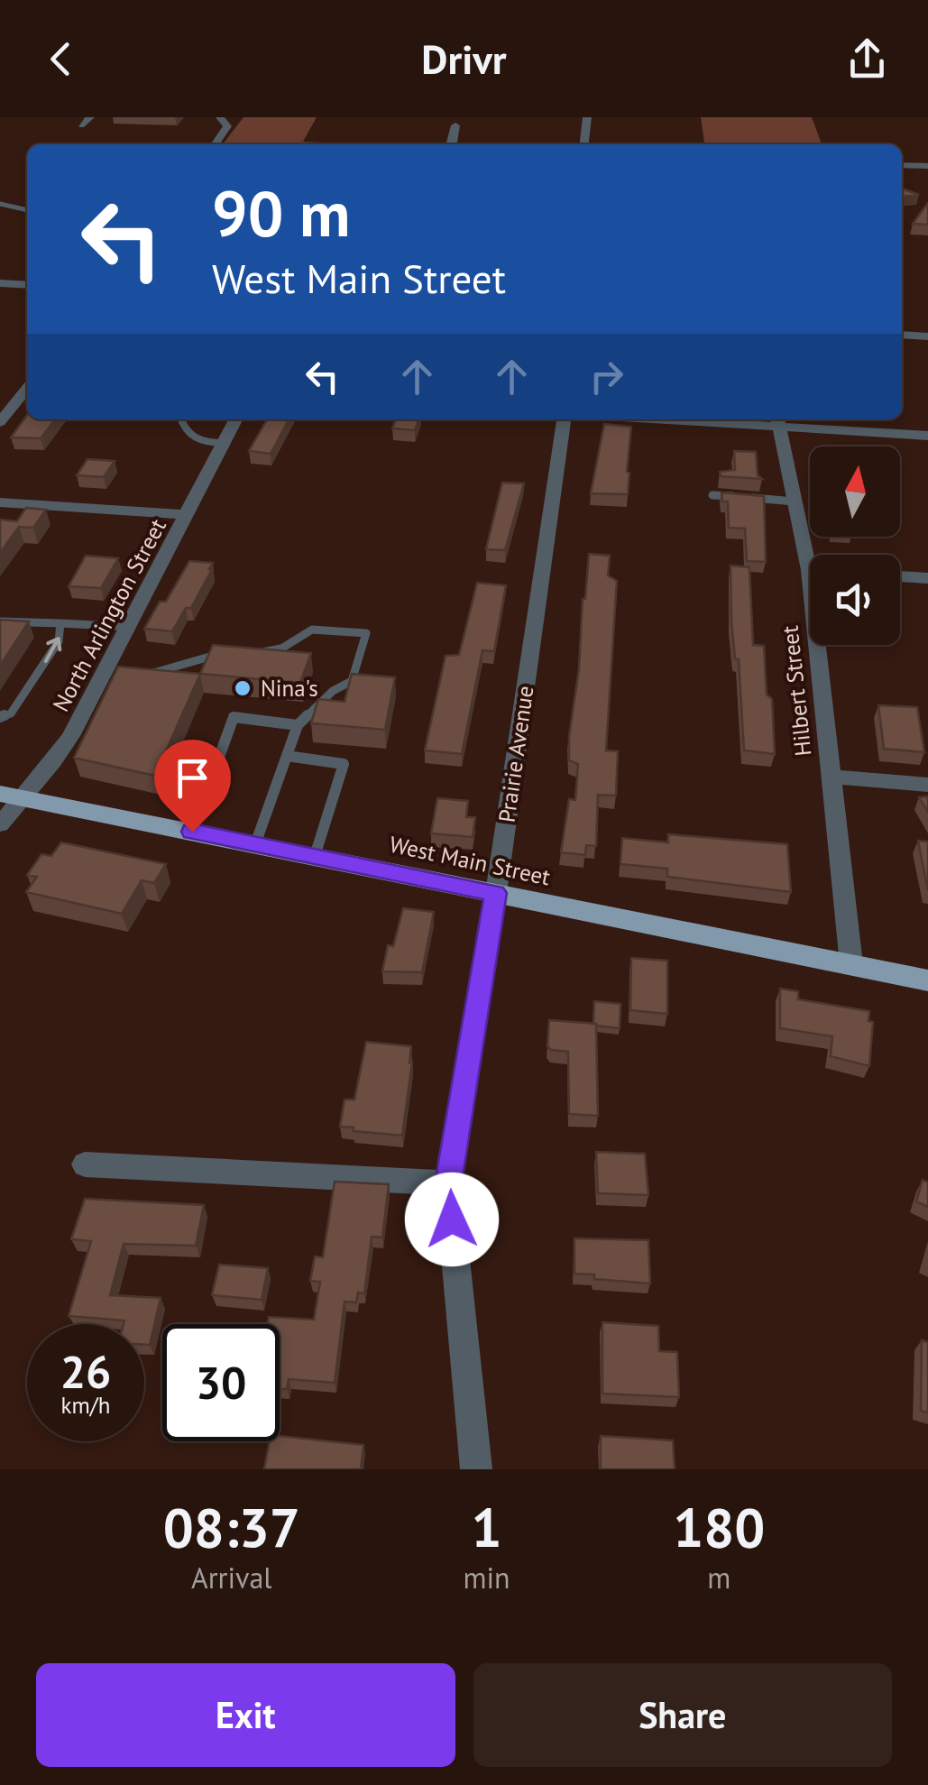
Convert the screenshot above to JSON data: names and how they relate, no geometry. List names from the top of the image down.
{
  "streets": {
    "main road": ["West Main Street"],
    "street": ["North Arlington Street", "Hilbert Street", "Prairie Avenue"]
  },
  "crossings": [
    ["North Arlington Street", "West Main Street"],
    ["Hilbert Street", "West Main Street"],
    ["Prairie Avenue", "West Main Street"]
  ],
  "places": ["Nina's"],
  "north": "top",
  "page": {
    "header": "Drivr",
    "turn": ["90 m", "West Main Street"],
    "speed": "26 km/h",
    "limit": "30",
    "eta": [
      "08:37",
      "Arrival",
      "1",
      "min",
      "180",
      "m"
    ],
    "buttons": ["Exit", "Share"]
  }
}
